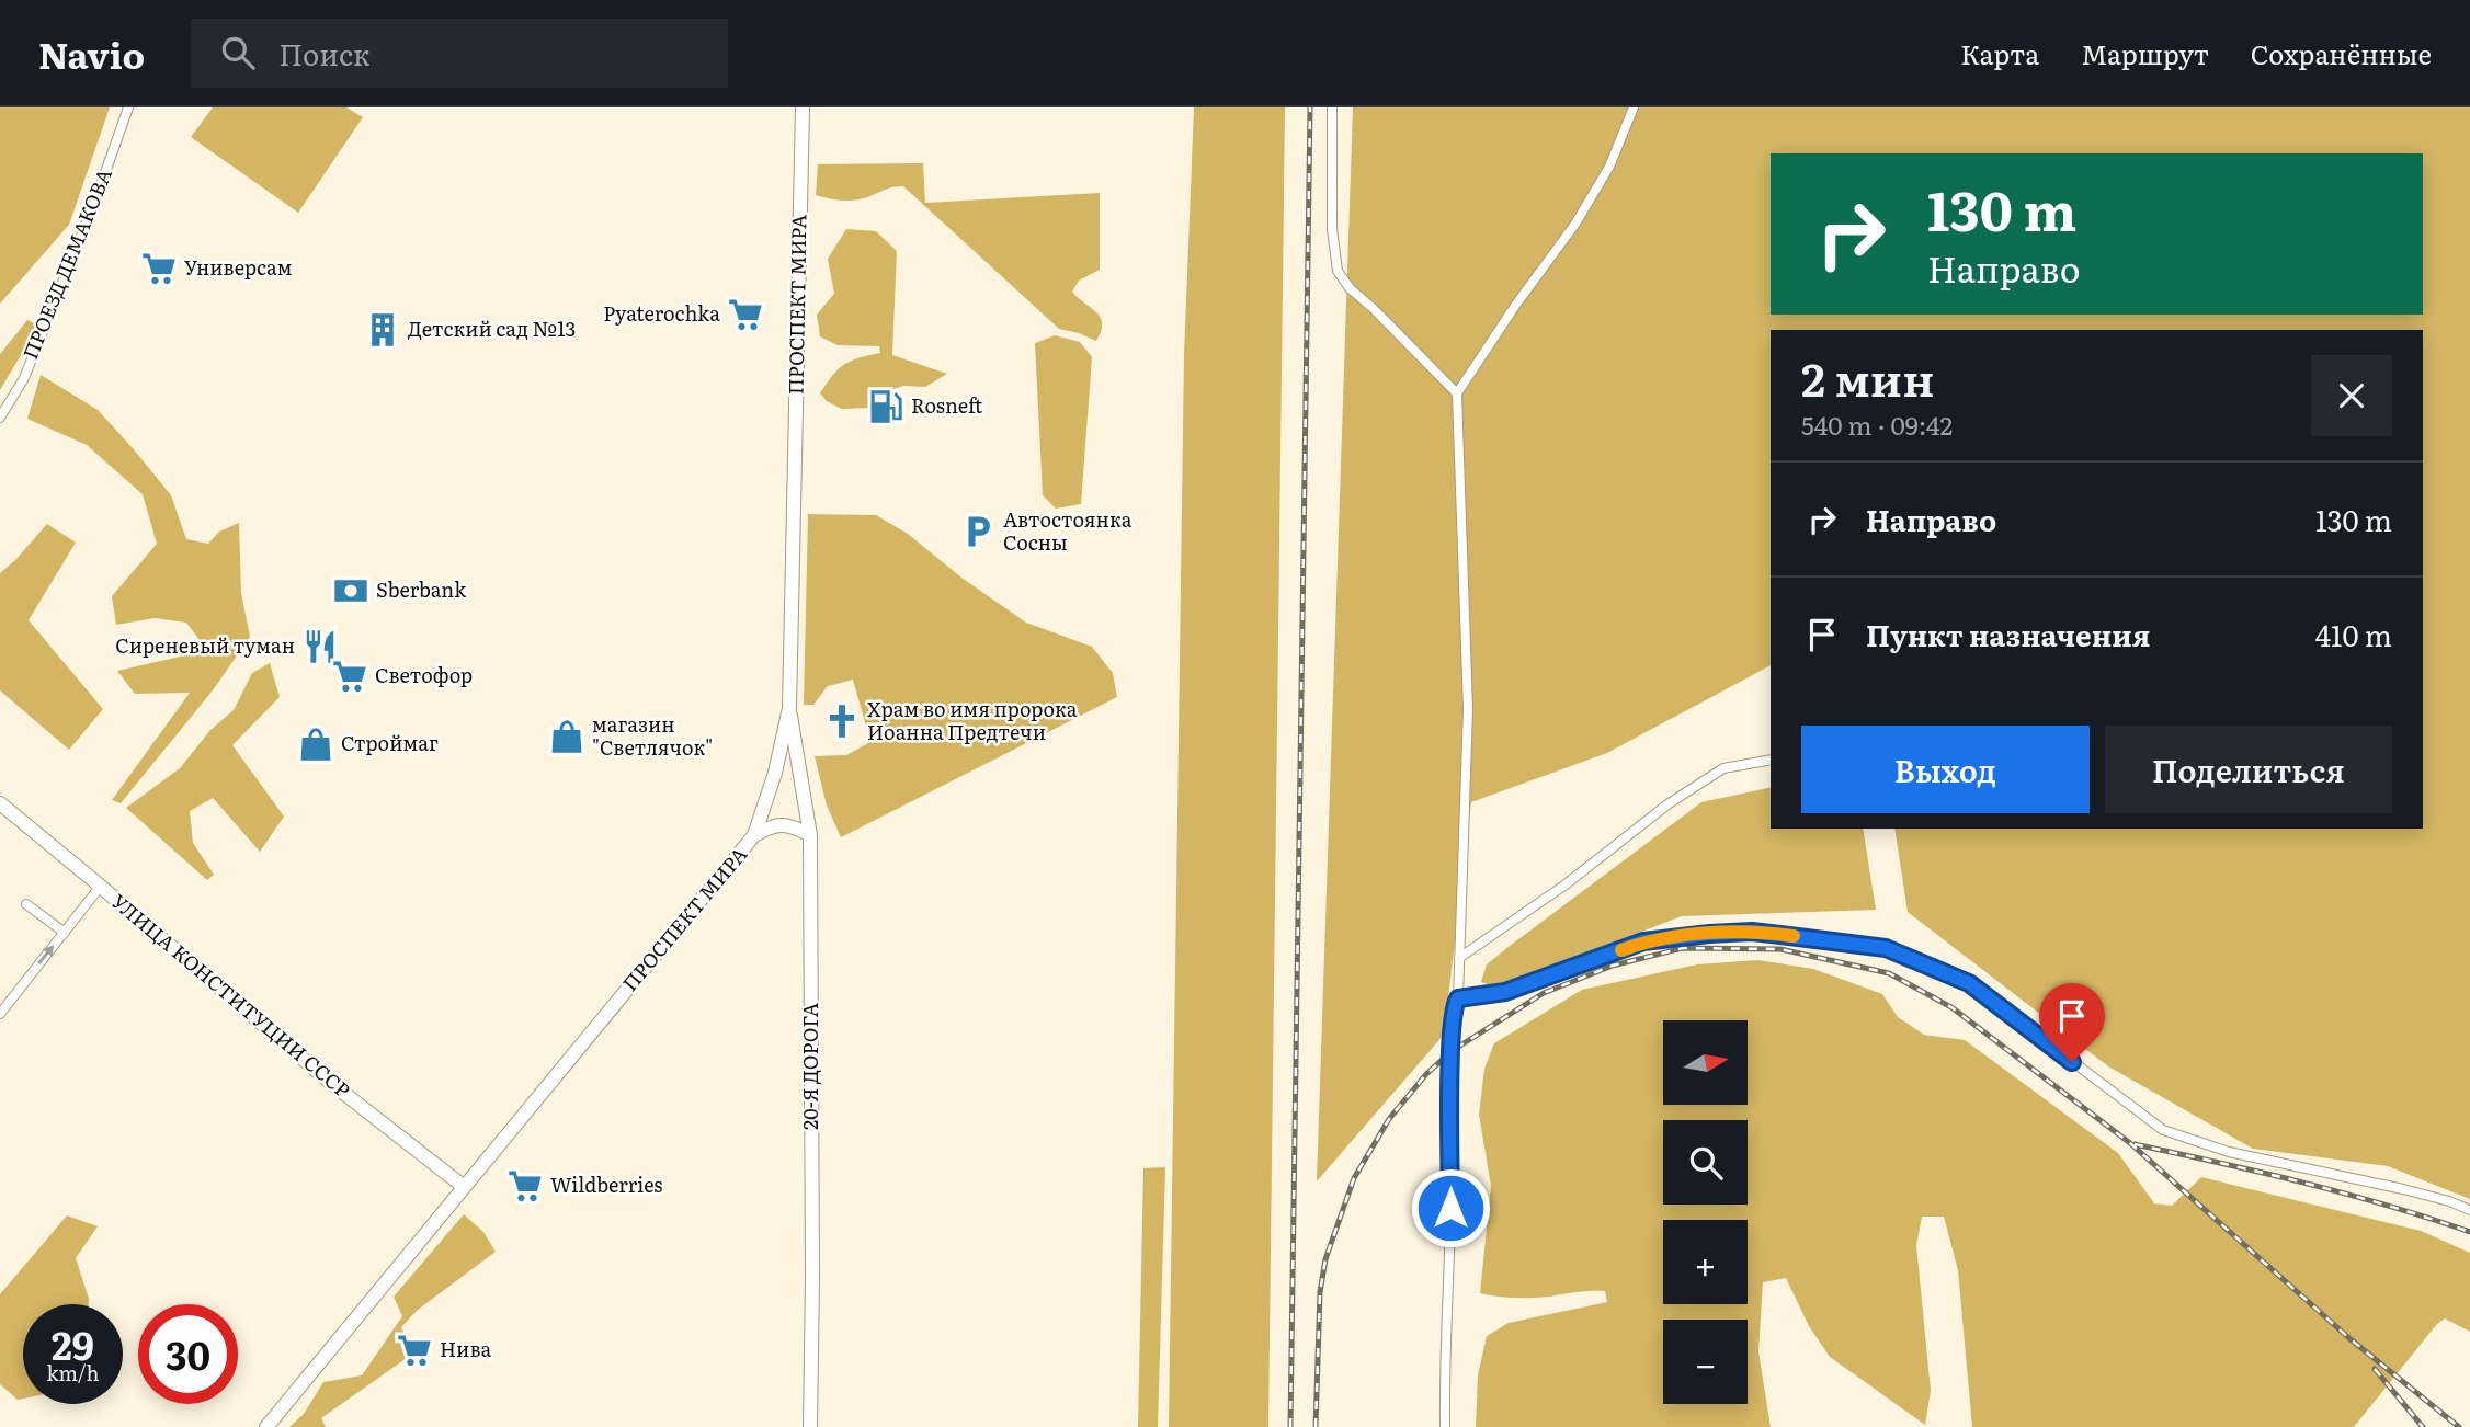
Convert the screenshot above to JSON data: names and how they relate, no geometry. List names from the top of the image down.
{
  "streets": {
    "main road": ["ПРОСПЕКТ МИРА", "УЛИЦА КОНСТИТУЦИИ СССР", "20-Я ДОРОГА"],
    "street": ["ПРОЕЗД ДЕМАКОВА"]
  },
  "crossings": [
    ["ПРОСПЕКТ МИРА", "УЛИЦА КОНСТИТУЦИИ СССР"],
    ["ПРОСПЕКТ МИРА", "20-Я ДОРОГА"]
  ],
  "places": {
    "supermarket": [
      "Универсам",
      "Pyaterochka",
      "Светофор",
      "Wildberries",
      "Нива"
    ],
    "building": ["Детский сад №13"],
    "fuel station": ["Rosneft"],
    "parking": ["Автостоянка Сосны"],
    "bank": ["Sberbank"],
    "restaurant": ["Сиреневый туман"],
    "church": ["Храм во имя пророка Иоанна Предтечи"],
    "shop": ["магазин \"Светлячок\"", "Строймаг"]
  },
  "north": "right",
  "page": {
    "header": "Navio",
    "search": "Поиск",
    "nav": ["Карта", "Маршрут", "Сохранённые"],
    "turn": ["130 m", "Направо"],
    "heading": ["2 мин", "540 m · 09:42"],
    "list": [
      {
        "name": "Направо",
        "value": "130 m"
      },
      {
        "name": "Пункт назначения",
        "value": "410 m"
      }
    ],
    "buttons": ["Выход", "Поделиться"],
    "map_buttons": ["+", "−"],
    "speed": "29 km/h",
    "limit": "30"
  }
}
